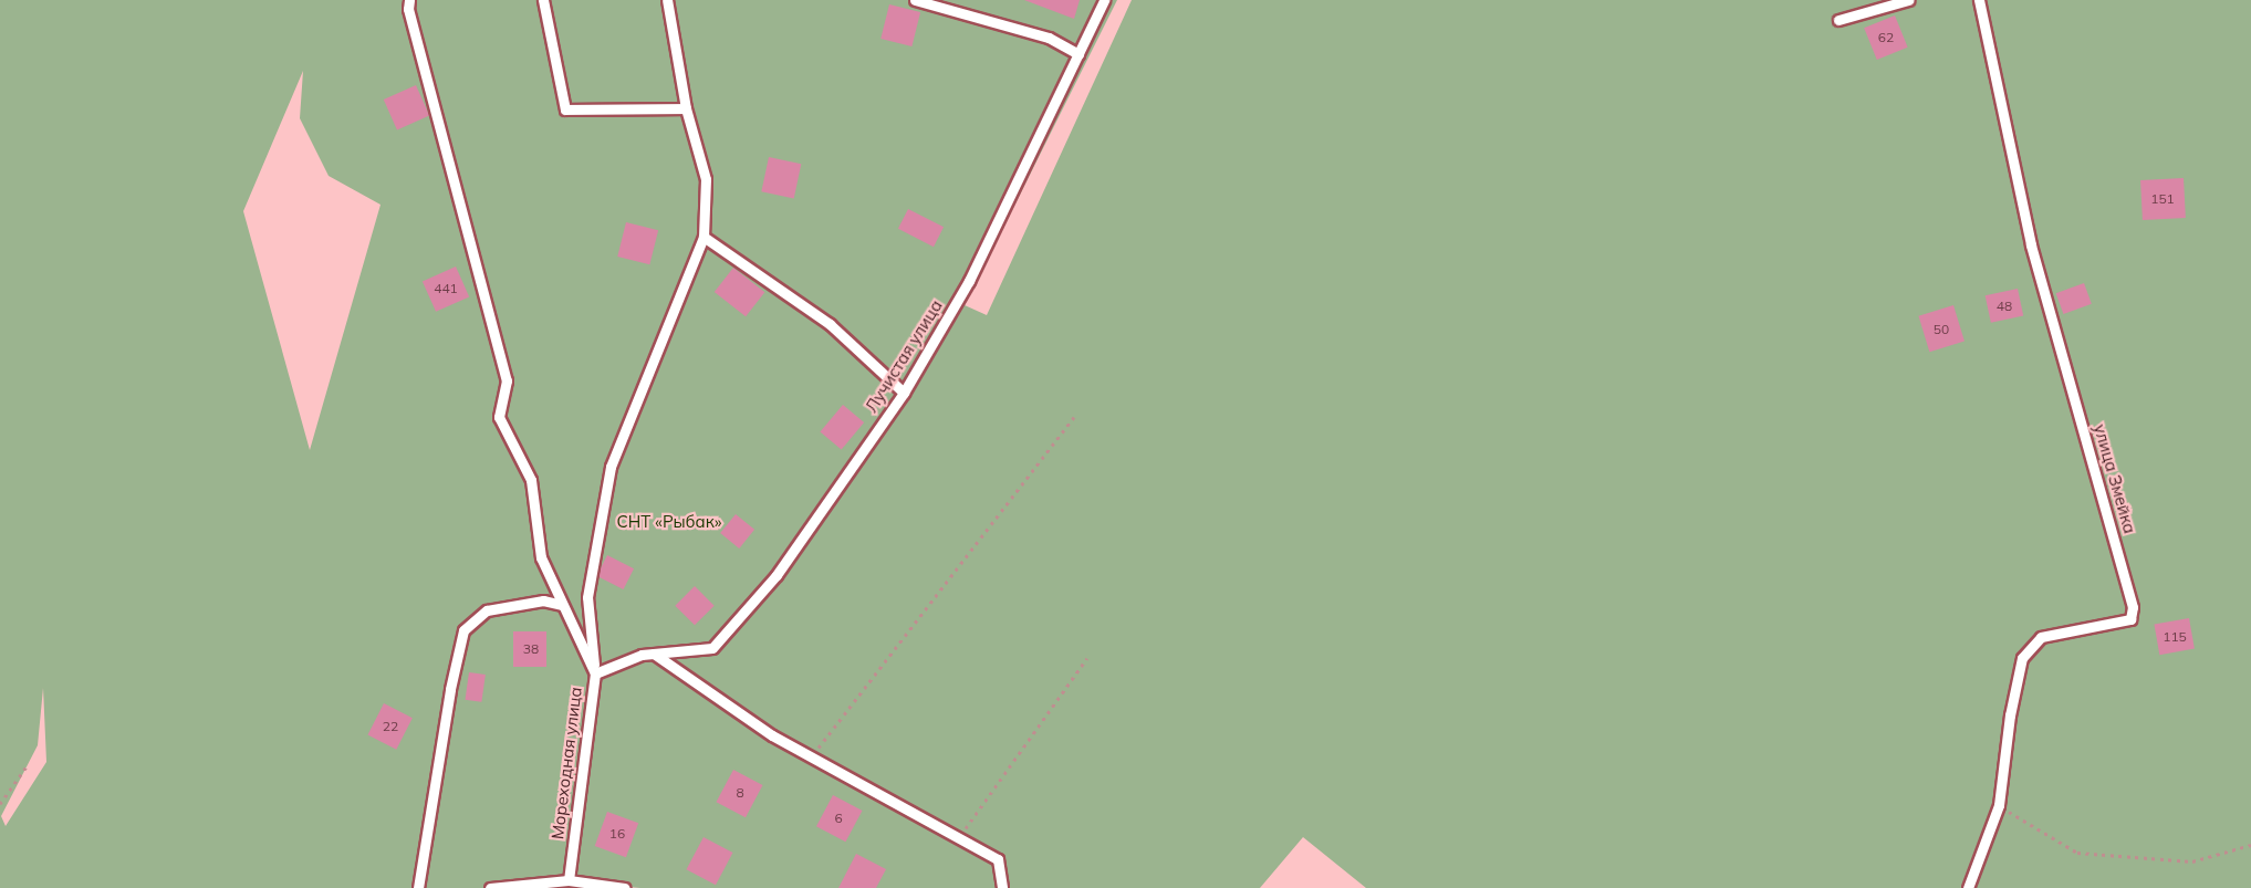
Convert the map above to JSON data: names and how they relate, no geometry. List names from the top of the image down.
{
  "streets": {
    "lane": ["Лучистая улица", "улица Змейка", "Мореходная улица"]
  },
  "crossings": [
    ["Лучистая улица", "Мореходная улица"]
  ],
  "parks": ["СНТ «Рыбак»"],
  "house_numbers": [
    "62",
    "151",
    "441",
    "48",
    "50",
    "115",
    "38",
    "22",
    "8",
    "6",
    "16"
  ]
}
